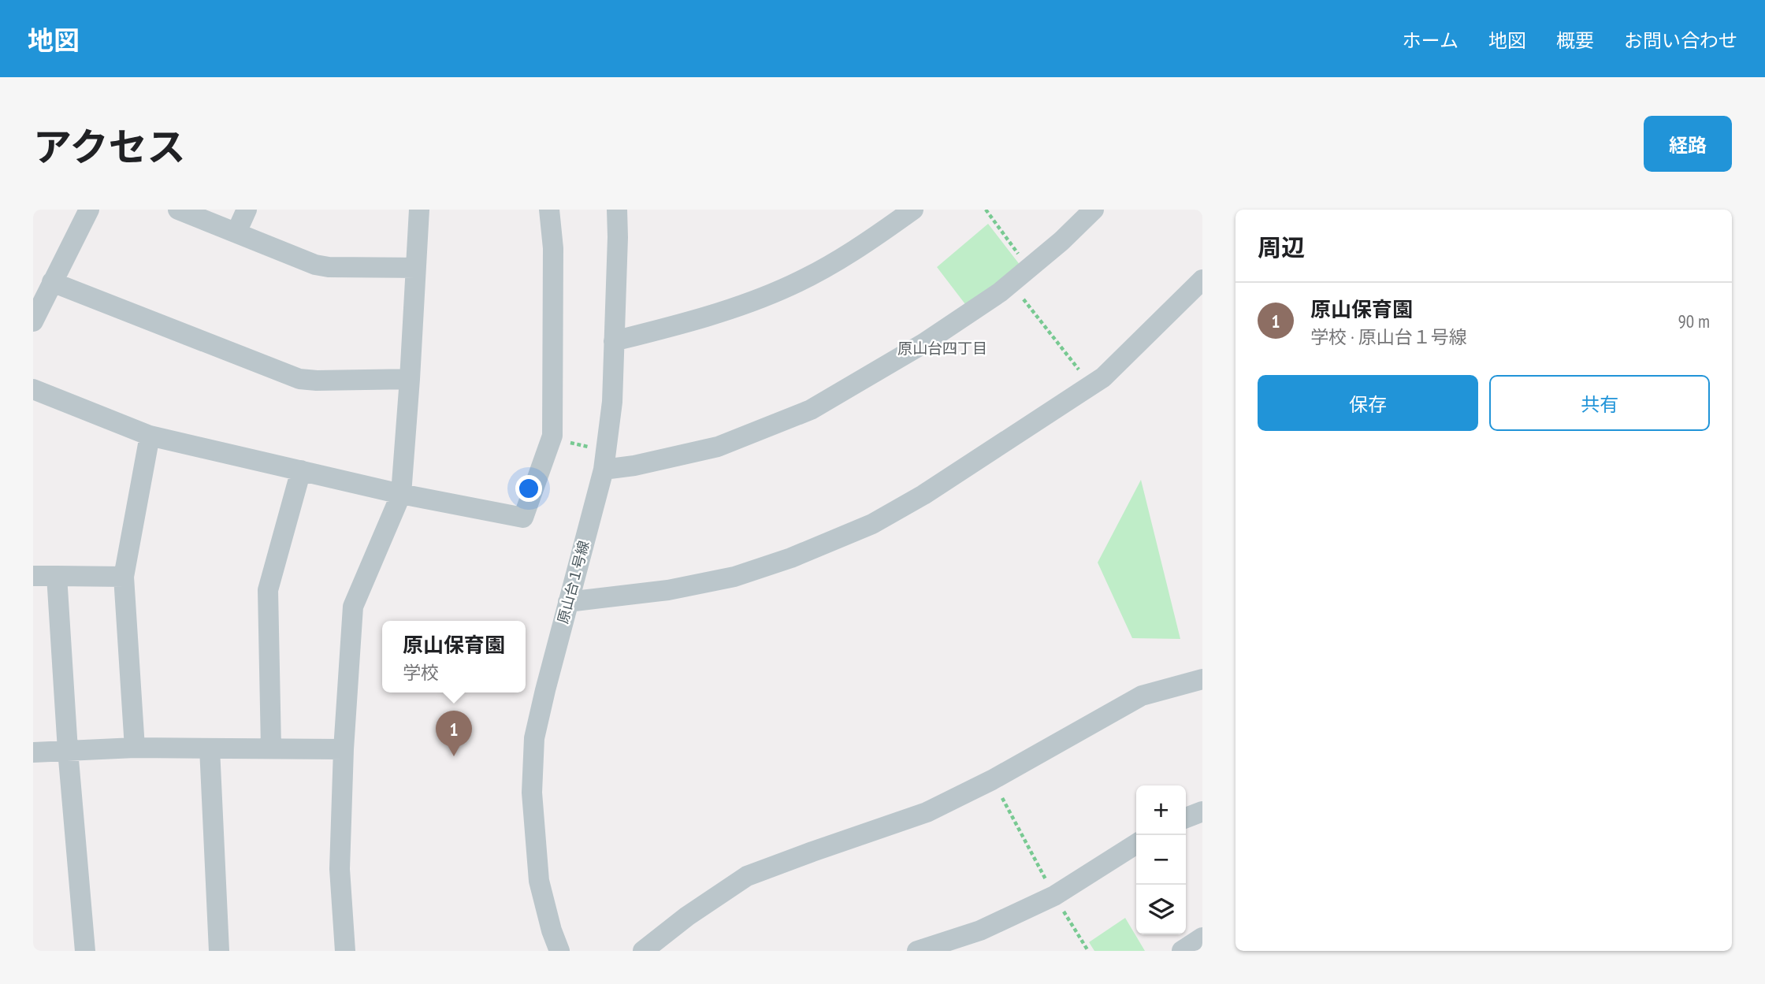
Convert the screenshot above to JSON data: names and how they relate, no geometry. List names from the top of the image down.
{
  "streets": {
    "street": ["原山台１号線"]
  },
  "districts": ["原山台四丁目"],
  "page": {
    "header": "地図",
    "nav": [
      "ホーム",
      "地図",
      "概要",
      "お問い合わせ"
    ],
    "title": "アクセス",
    "buttons": [
      "経路",
      ["保存", "共有"]
    ],
    "heading": "周辺",
    "list": [
      {
        "mark": "1",
        "name": "原山保育園",
        "note": "学校 · 原山台１号線",
        "value": "90 m"
      }
    ],
    "popup": ["原山保育園", "学校"],
    "pins": "1",
    "map_buttons": ["+", "−"]
  }
}
